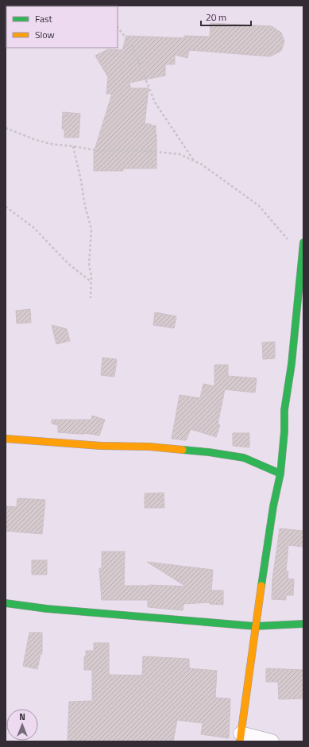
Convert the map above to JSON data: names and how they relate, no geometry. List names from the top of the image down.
{
  "legend": ["Fast", "Slow"],
  "scale_bar": "20 m",
  "north": "top"
}
